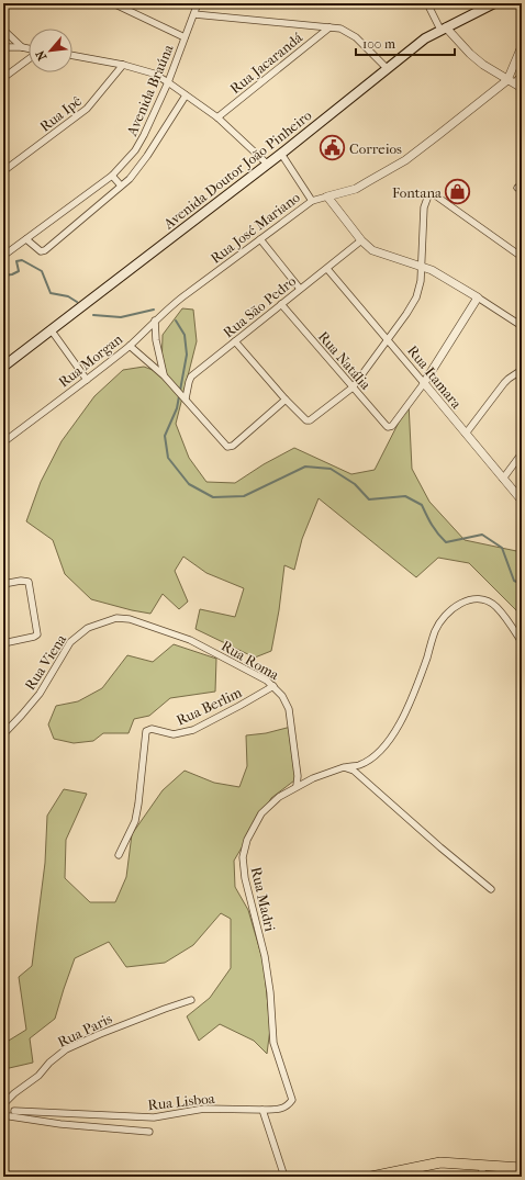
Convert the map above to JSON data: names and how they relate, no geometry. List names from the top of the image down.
{
  "streets": {
    "main road": ["Avenida Doutor João Pinheiro"],
    "street": [
      "Rua Jacarandá",
      "Avenida Braúna",
      "Rua Ipê",
      "Rua José Mariano",
      "Rua São Pedro",
      "Rua Morgan",
      "Rua Natália",
      "Rua Itamara",
      "Rua Roma",
      "Rua Viena",
      "Rua Berlim",
      "Rua Madri",
      "Rua Paris",
      "Rua Lisboa"
    ]
  },
  "crossings": [
    ["Rua José Mariano", "Rua Morgan"],
    ["Rua São Pedro", "Rua Natália"],
    ["Rua São Pedro", "Rua Itamara"],
    ["Rua Natália", "Rua Itamara"],
    ["Rua Roma", "Rua Viena"],
    ["Rua Roma", "Rua Berlim"],
    ["Rua Roma", "Rua Madri"],
    ["Rua Madri", "Rua Lisboa"]
  ],
  "places": {
    "public building": ["Correios"],
    "shop": ["Fontana"]
  },
  "scale_bar": "100 m",
  "north": "bottom left"
}
